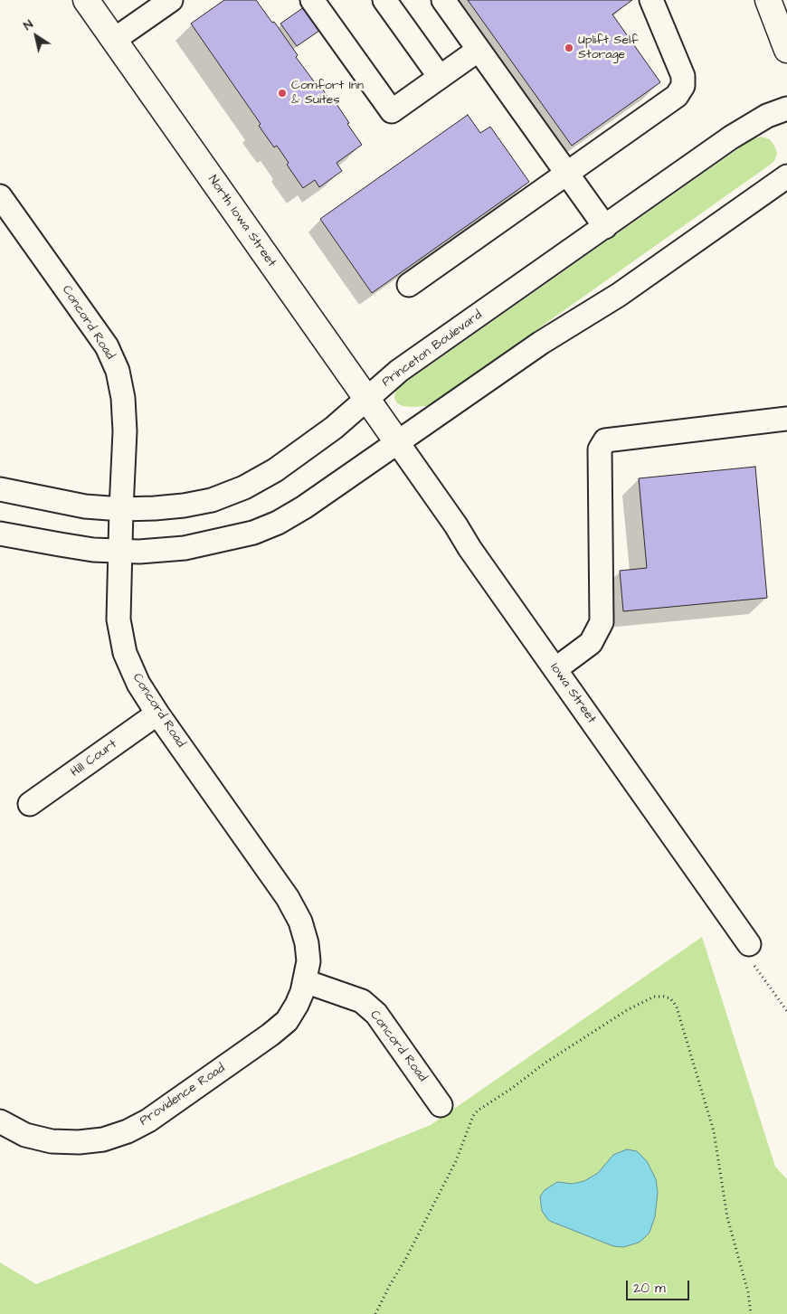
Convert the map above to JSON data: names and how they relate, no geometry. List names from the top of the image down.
{
  "streets": {
    "main road": ["North Iowa Street"],
    "street": [
      "Concord Road",
      "Princeton Boulevard",
      "Iowa Street",
      "Hill Court",
      "Providence Road"
    ]
  },
  "crossings": [
    ["North Iowa Street", "Princeton Boulevard"],
    ["North Iowa Street", "Iowa Street"],
    ["Concord Road", "Princeton Boulevard"],
    ["Concord Road", "Hill Court"],
    ["Concord Road", "Providence Road"]
  ],
  "places": ["Uplift Self Storage", "Comfort Inn & Suites"],
  "scale_bar": "20 m",
  "north": "top left"
}
